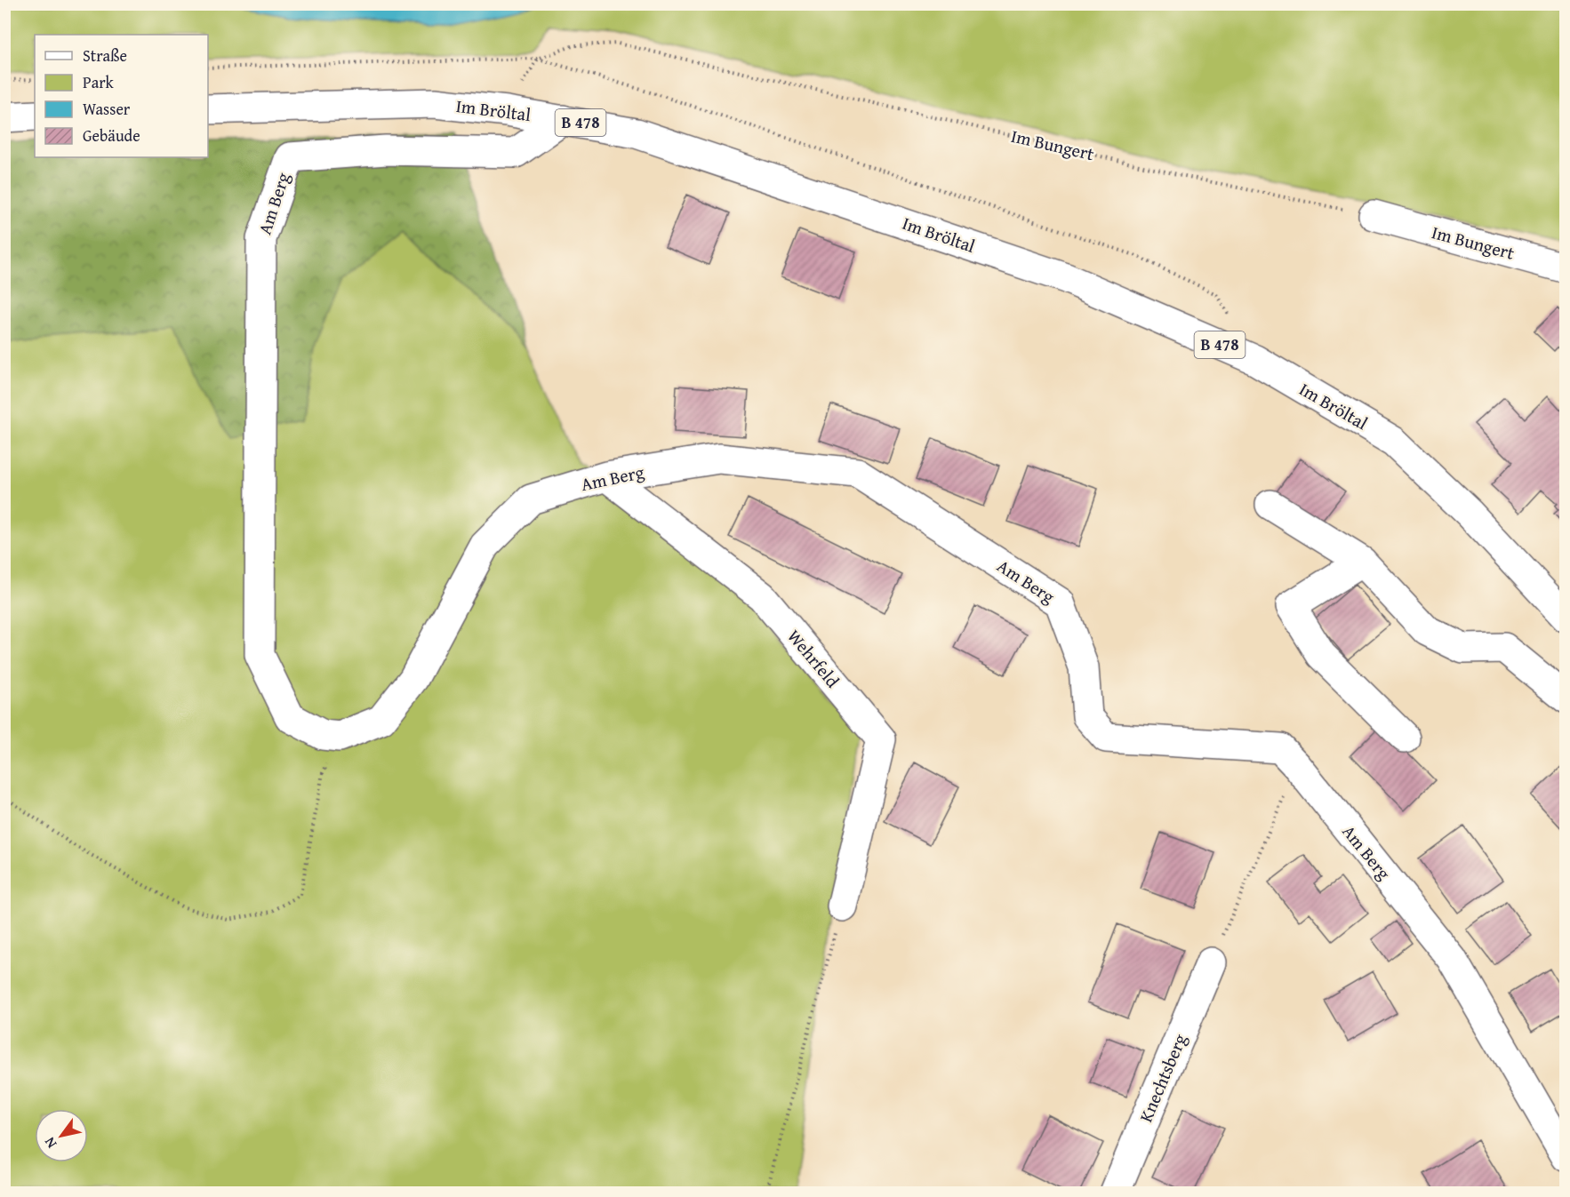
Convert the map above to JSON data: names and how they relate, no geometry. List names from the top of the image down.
{
  "streets": {
    "street": [
      "Im Bröltal",
      "B 478",
      "Im Bungert",
      "Am Berg",
      "Wehrfeld",
      "Knechtsberg"
    ]
  },
  "crossings": [
    ["Im Bröltal", "Am Berg"],
    ["Am Berg", "Wehrfeld"]
  ],
  "legend": [
    "Straße",
    "Park",
    "Wasser",
    "Gebäude"
  ],
  "north": "bottom left"
}
